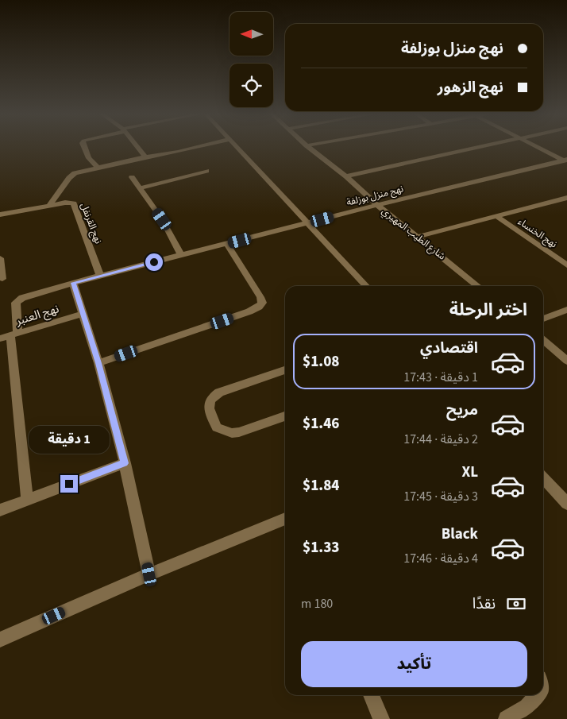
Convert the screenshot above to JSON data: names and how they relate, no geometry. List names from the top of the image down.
{
  "streets": {
    "street": [
      "نهج منزل بوزلفة",
      "نهج القرنفل",
      "نهج الخنساء",
      "شارع الطيب المهيري",
      "نهج العنبر"
    ]
  },
  "crossings": [
    ["نهج منزل بوزلفة", "نهج القرنفل"],
    ["نهج منزل بوزلفة", "شارع الطيب المهيري"],
    ["نهج منزل بوزلفة", "نهج العنبر"]
  ],
  "north": "left",
  "page": {
    "banner": ["نهج منزل بوزلفة", "نهج الزهور"],
    "heading": "اختر الرحلة",
    "list": [
      {
        "name": "اقتصادي",
        "note": "1 دقيقة · 17:43",
        "value": "$1.08"
      },
      {
        "name": "مريح",
        "note": "2 دقيقة · 17:44",
        "value": "$1.46"
      },
      {
        "name": "XL",
        "note": "3 دقيقة · 17:45",
        "value": "$1.84"
      },
      {
        "name": "Black",
        "note": "4 دقيقة · 17:46",
        "value": "$1.33"
      }
    ],
    "bubble": "1 دقيقة",
    "pay": ["نقدًا", "180 m"],
    "buttons": "تأكيد"
  }
}
